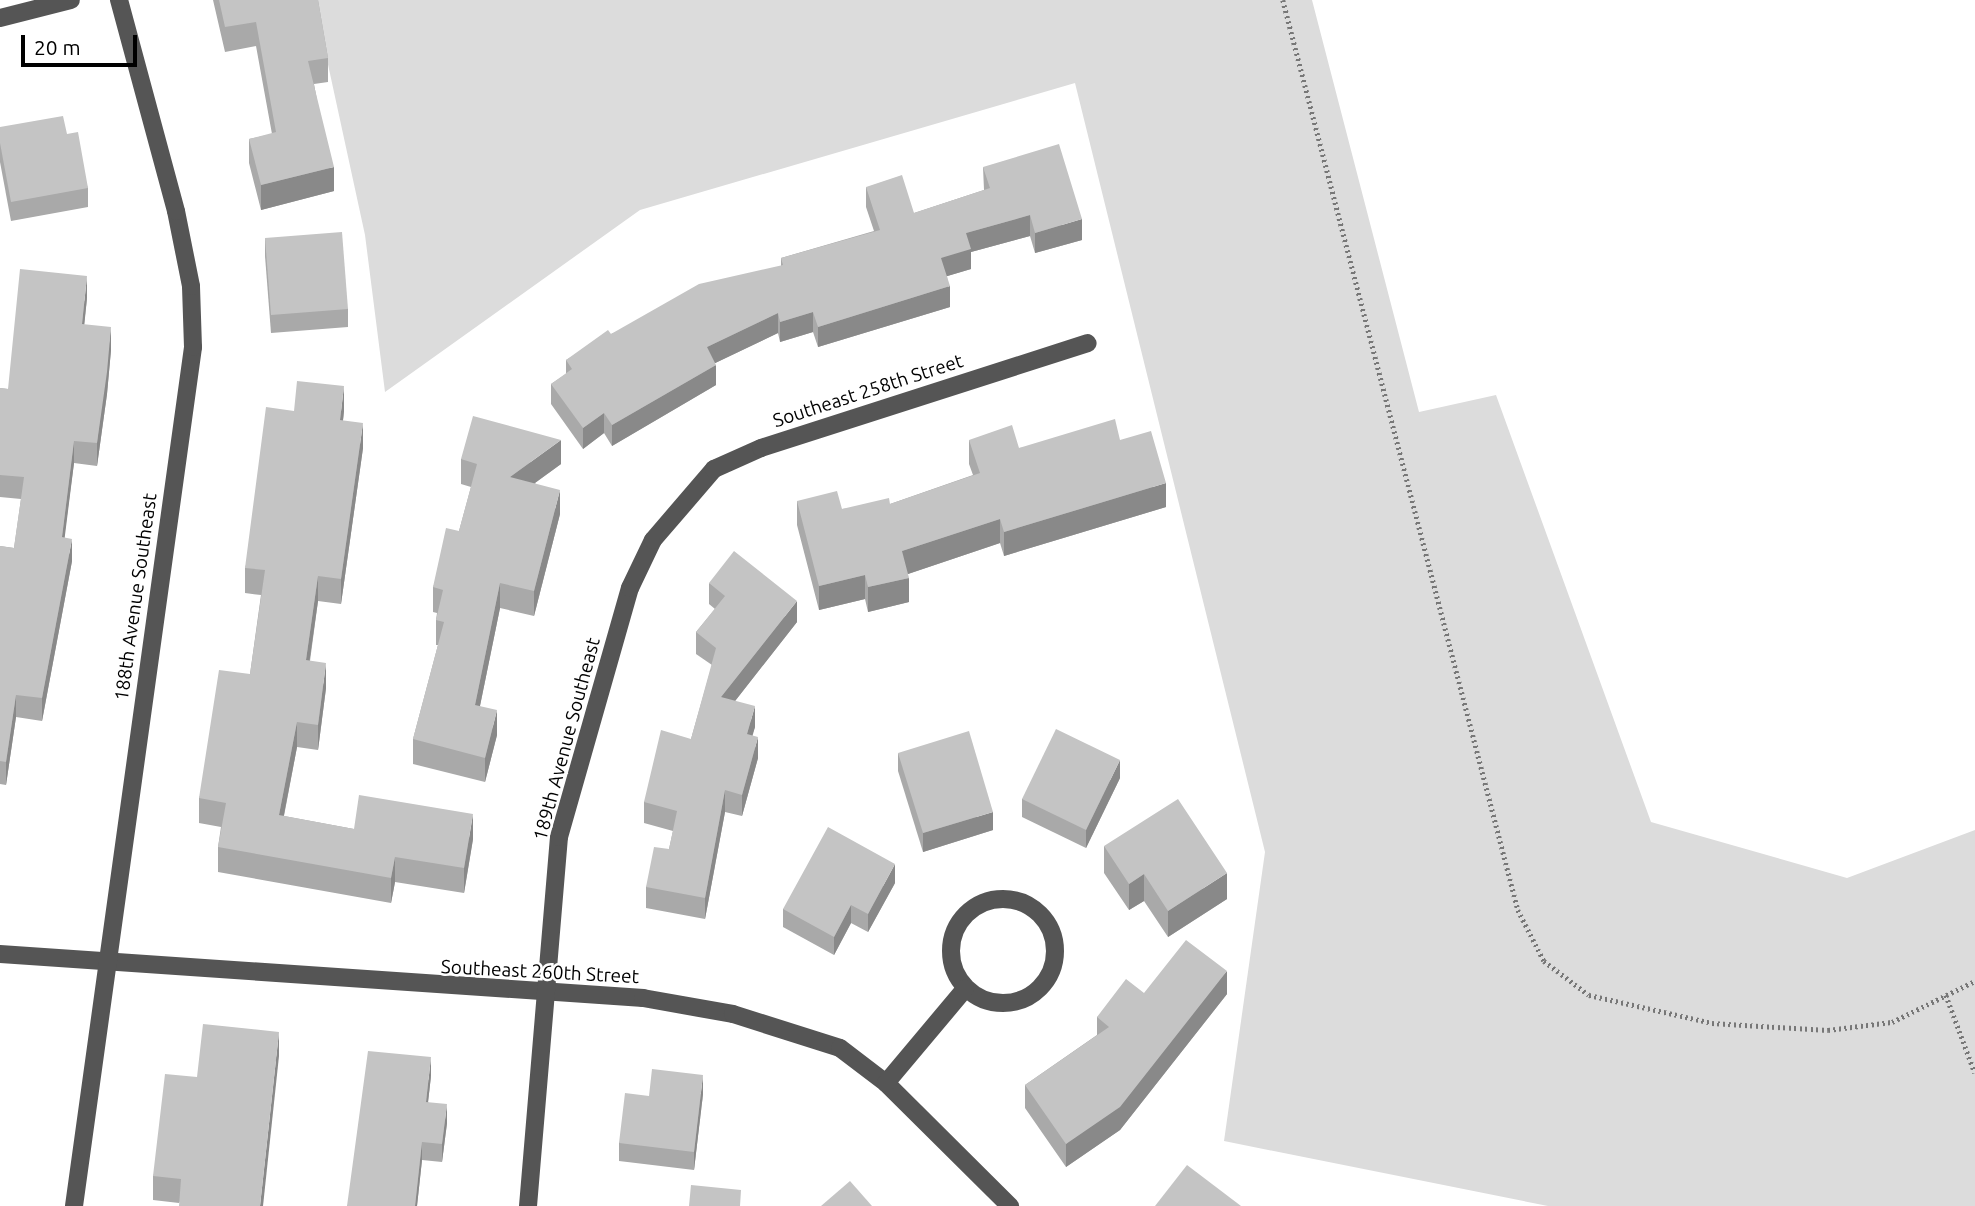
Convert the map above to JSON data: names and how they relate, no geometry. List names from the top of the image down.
{
  "streets": {
    "street": [
      "Southeast 258th Street",
      "188th Avenue Southeast",
      "189th Avenue Southeast",
      "Southeast 260th Street"
    ]
  },
  "crossings": [
    ["Southeast 258th Street", "189th Avenue Southeast"],
    ["188th Avenue Southeast", "Southeast 260th Street"],
    ["189th Avenue Southeast", "Southeast 260th Street"]
  ],
  "scale_bar": "20 m"
}
